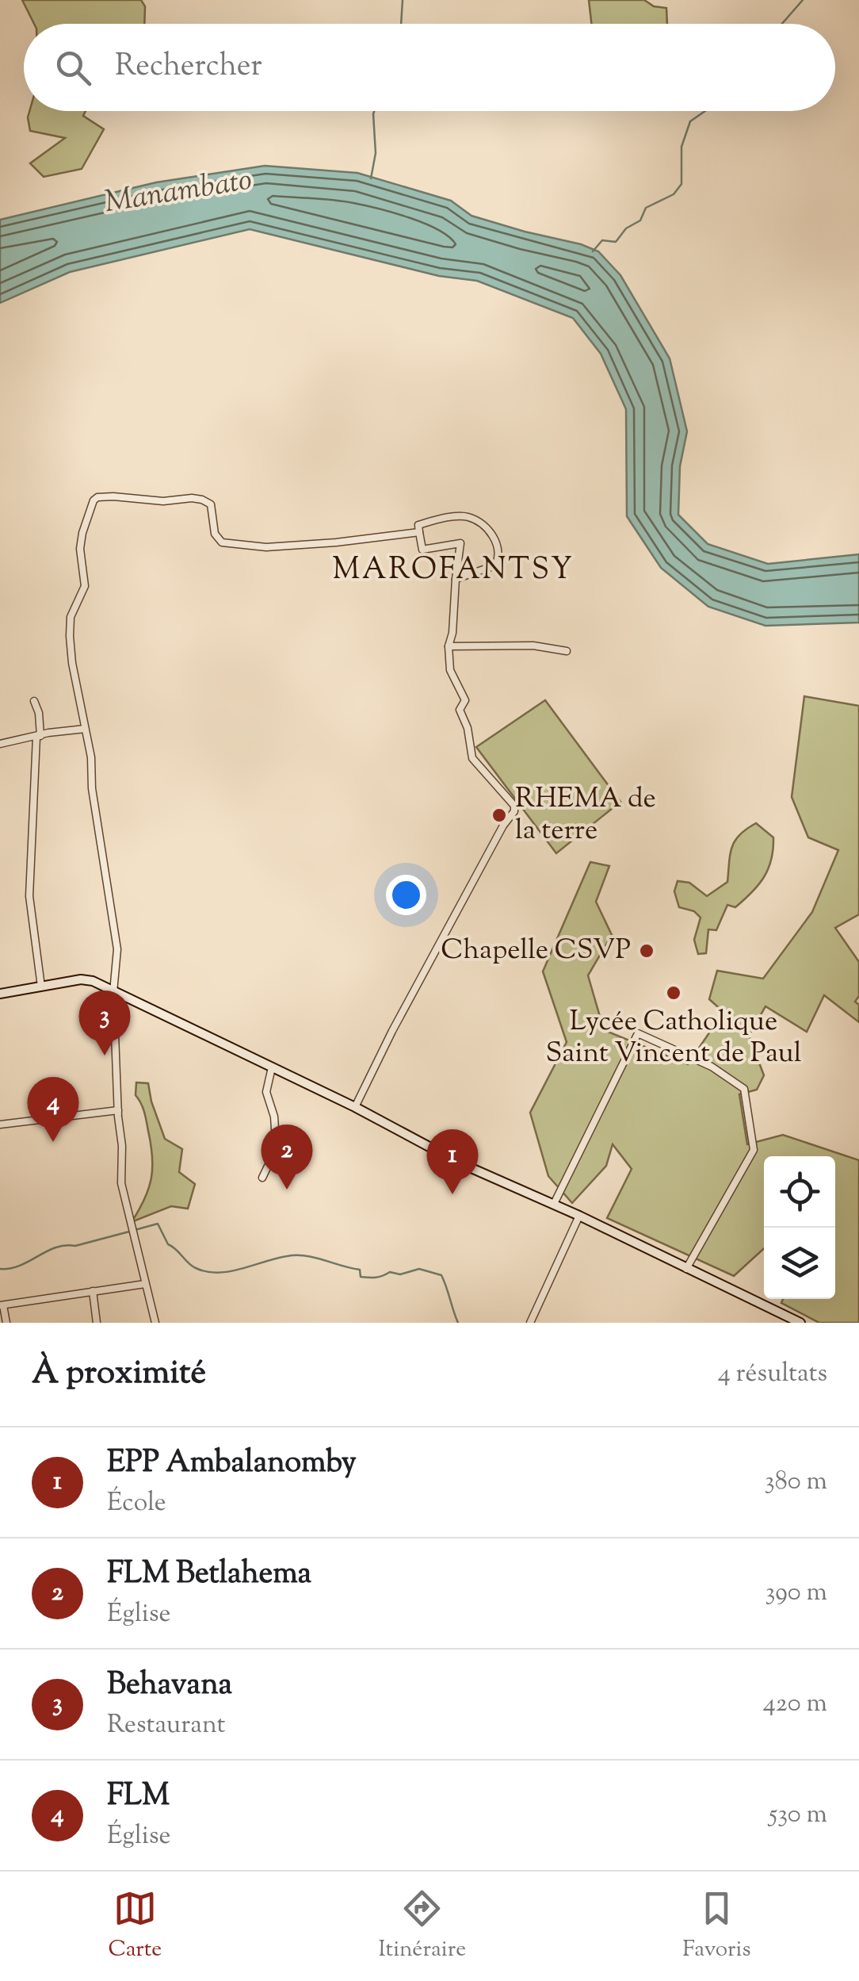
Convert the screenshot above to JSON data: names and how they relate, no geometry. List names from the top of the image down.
{
  "districts": ["MAROFANTSY"],
  "water": ["Manambato"],
  "places": ["RHEMA de la terre", "Chapelle CSVP", "Lycée Catholique Saint Vincent de Paul"],
  "page": {
    "search": "Rechercher",
    "pins": [
      "3",
      "4",
      "2",
      "1"
    ],
    "heading": ["À proximité", "4 résultats"],
    "list": [
      {
        "mark": "1",
        "name": "EPP Ambalanomby",
        "note": "École",
        "value": "380 m"
      },
      {
        "mark": "2",
        "name": "FLM Betlahema",
        "note": "Église",
        "value": "390 m"
      },
      {
        "mark": "3",
        "name": "Behavana",
        "note": "Restaurant",
        "value": "420 m"
      },
      {
        "mark": "4",
        "name": "FLM",
        "note": "Église",
        "value": "530 m"
      }
    ],
    "nav": ["Carte", "Itinéraire", "Favoris"]
  }
}
